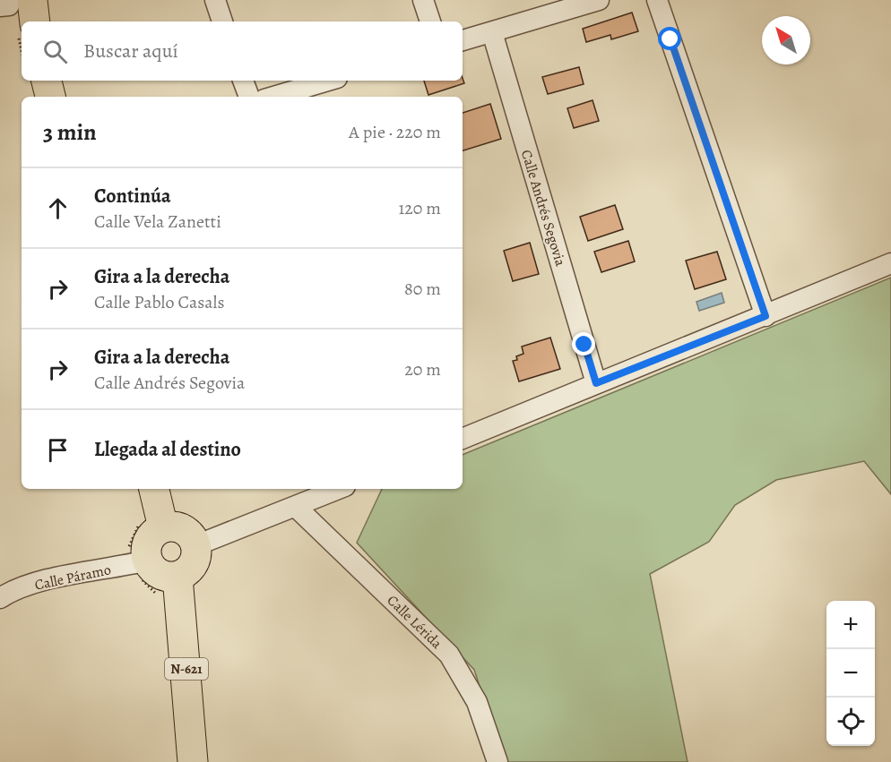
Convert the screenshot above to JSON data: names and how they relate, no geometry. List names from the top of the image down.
{
  "streets": {
    "highway": ["N-621"],
    "street": ["Calle Andrés Segovia", "Calle Páramo", "Calle Lérida"]
  },
  "north": "top left",
  "page": {
    "search": "Buscar aquí",
    "heading": ["3 min", "A pie · 220 m"],
    "list": [
      ["Continúa", "Calle Vela Zanetti", "120 m"],
      ["Gira a la derecha", "Calle Pablo Casals", "80 m"],
      ["Gira a la derecha", "Calle Andrés Segovia", "20 m"],
      "Llegada al destino"
    ],
    "map_buttons": ["+", "−"]
  }
}
